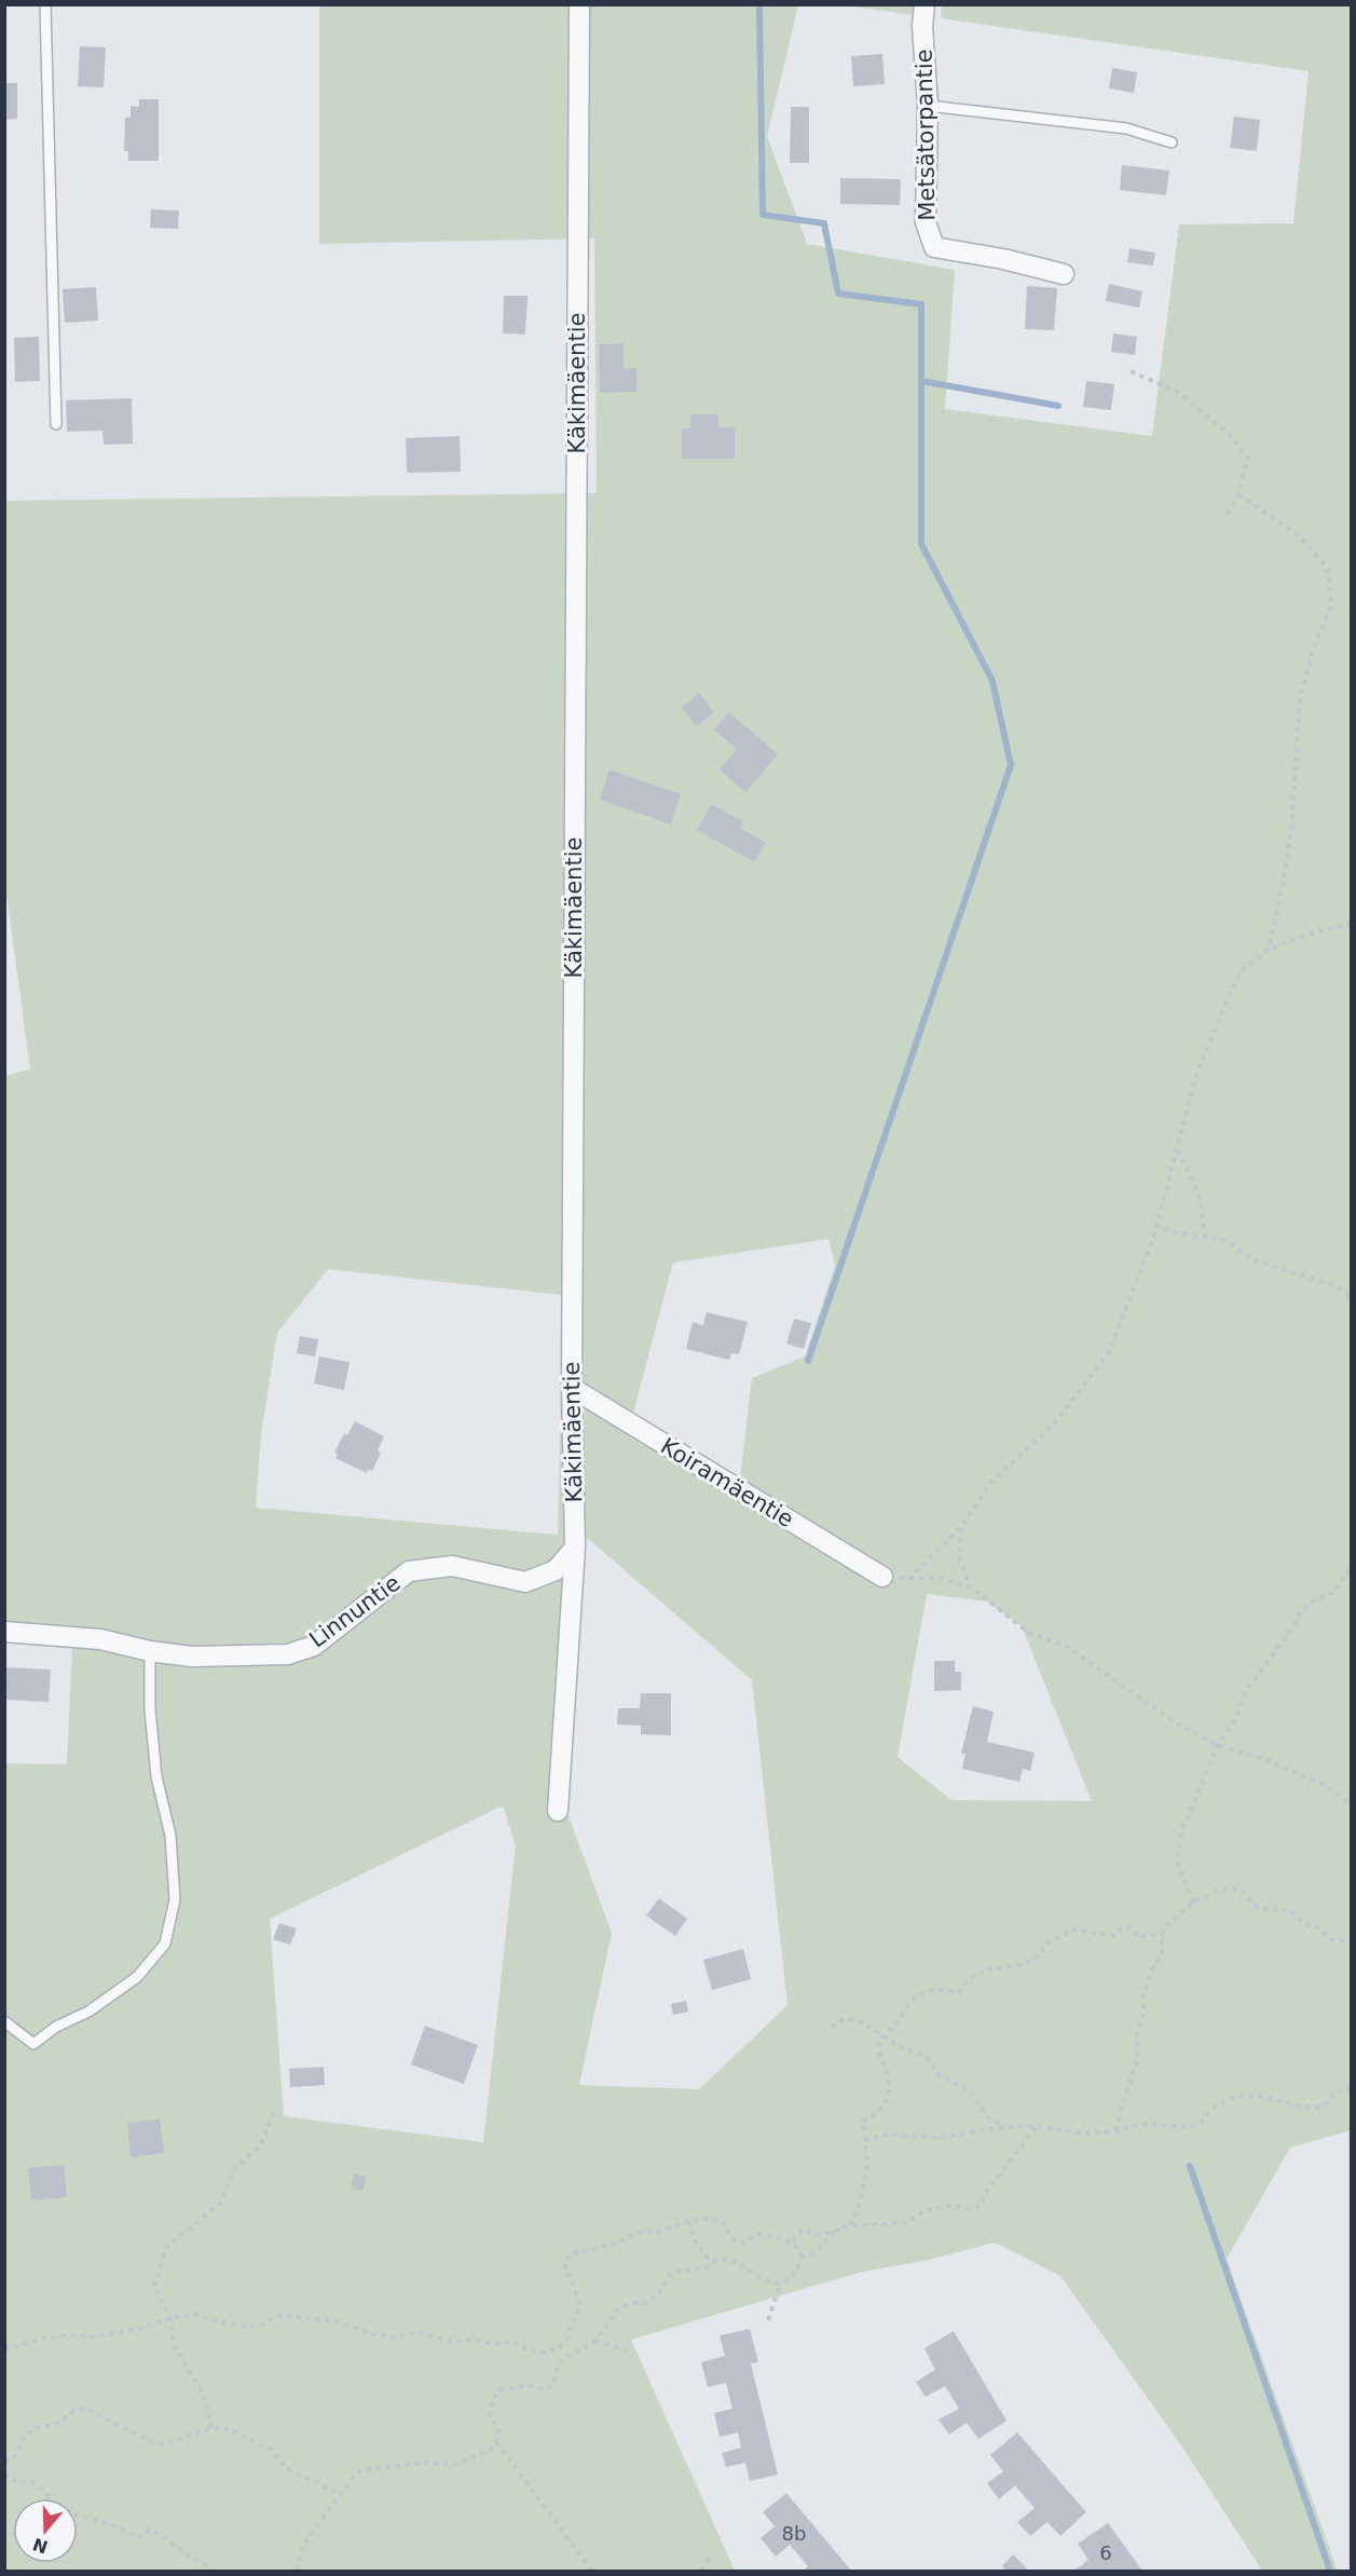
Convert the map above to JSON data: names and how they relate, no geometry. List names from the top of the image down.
{
  "streets": {
    "street": [
      "Metsätorpantie",
      "Käkimäentie",
      "Koiramäentie",
      "Linnuntie"
    ]
  },
  "crossings": [
    ["Käkimäentie", "Koiramäentie"],
    ["Käkimäentie", "Linnuntie"]
  ],
  "house_numbers": ["8b", "6"],
  "north": "bottom"
}
